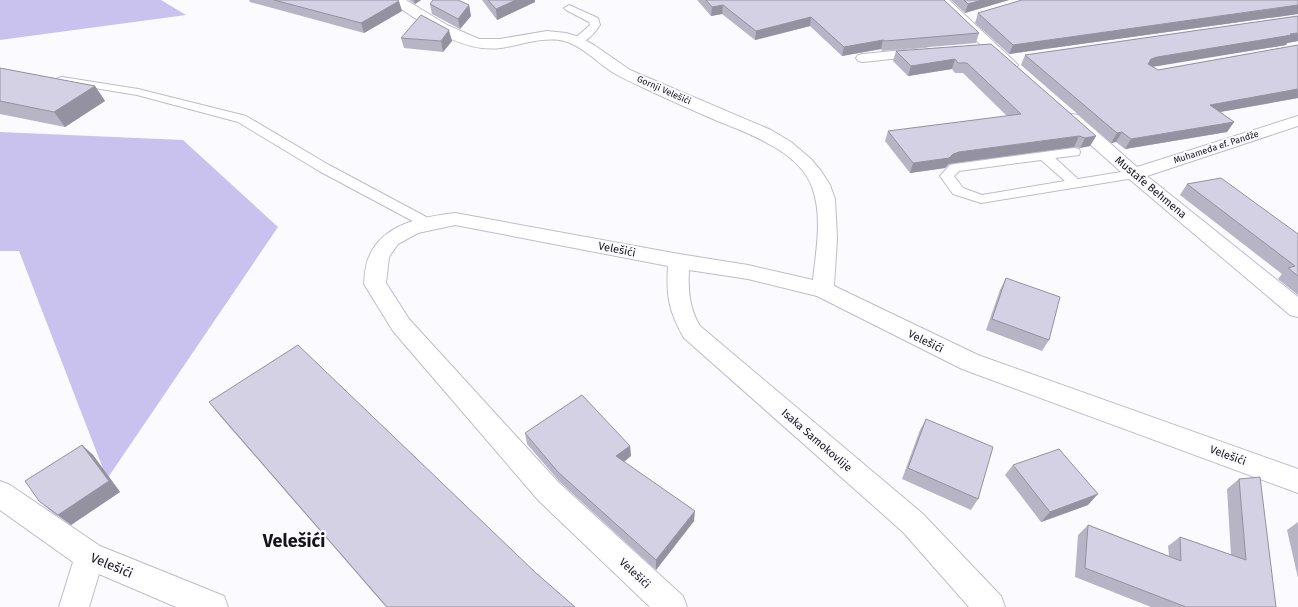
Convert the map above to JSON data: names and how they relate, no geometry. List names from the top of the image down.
{
  "streets": {
    "street": [
      "Gornji Velešići",
      "Muhameda ef. Pandže",
      "Mustafe Behmena",
      "Velešići",
      "Isaka Samokovlije"
    ]
  },
  "crossings": [
    ["Gornji Velešići", "Velešići"],
    ["Muhameda ef. Pandže", "Mustafe Behmena"],
    ["Velešići", "Isaka Samokovlije"]
  ],
  "districts": ["Velešići"]
}
